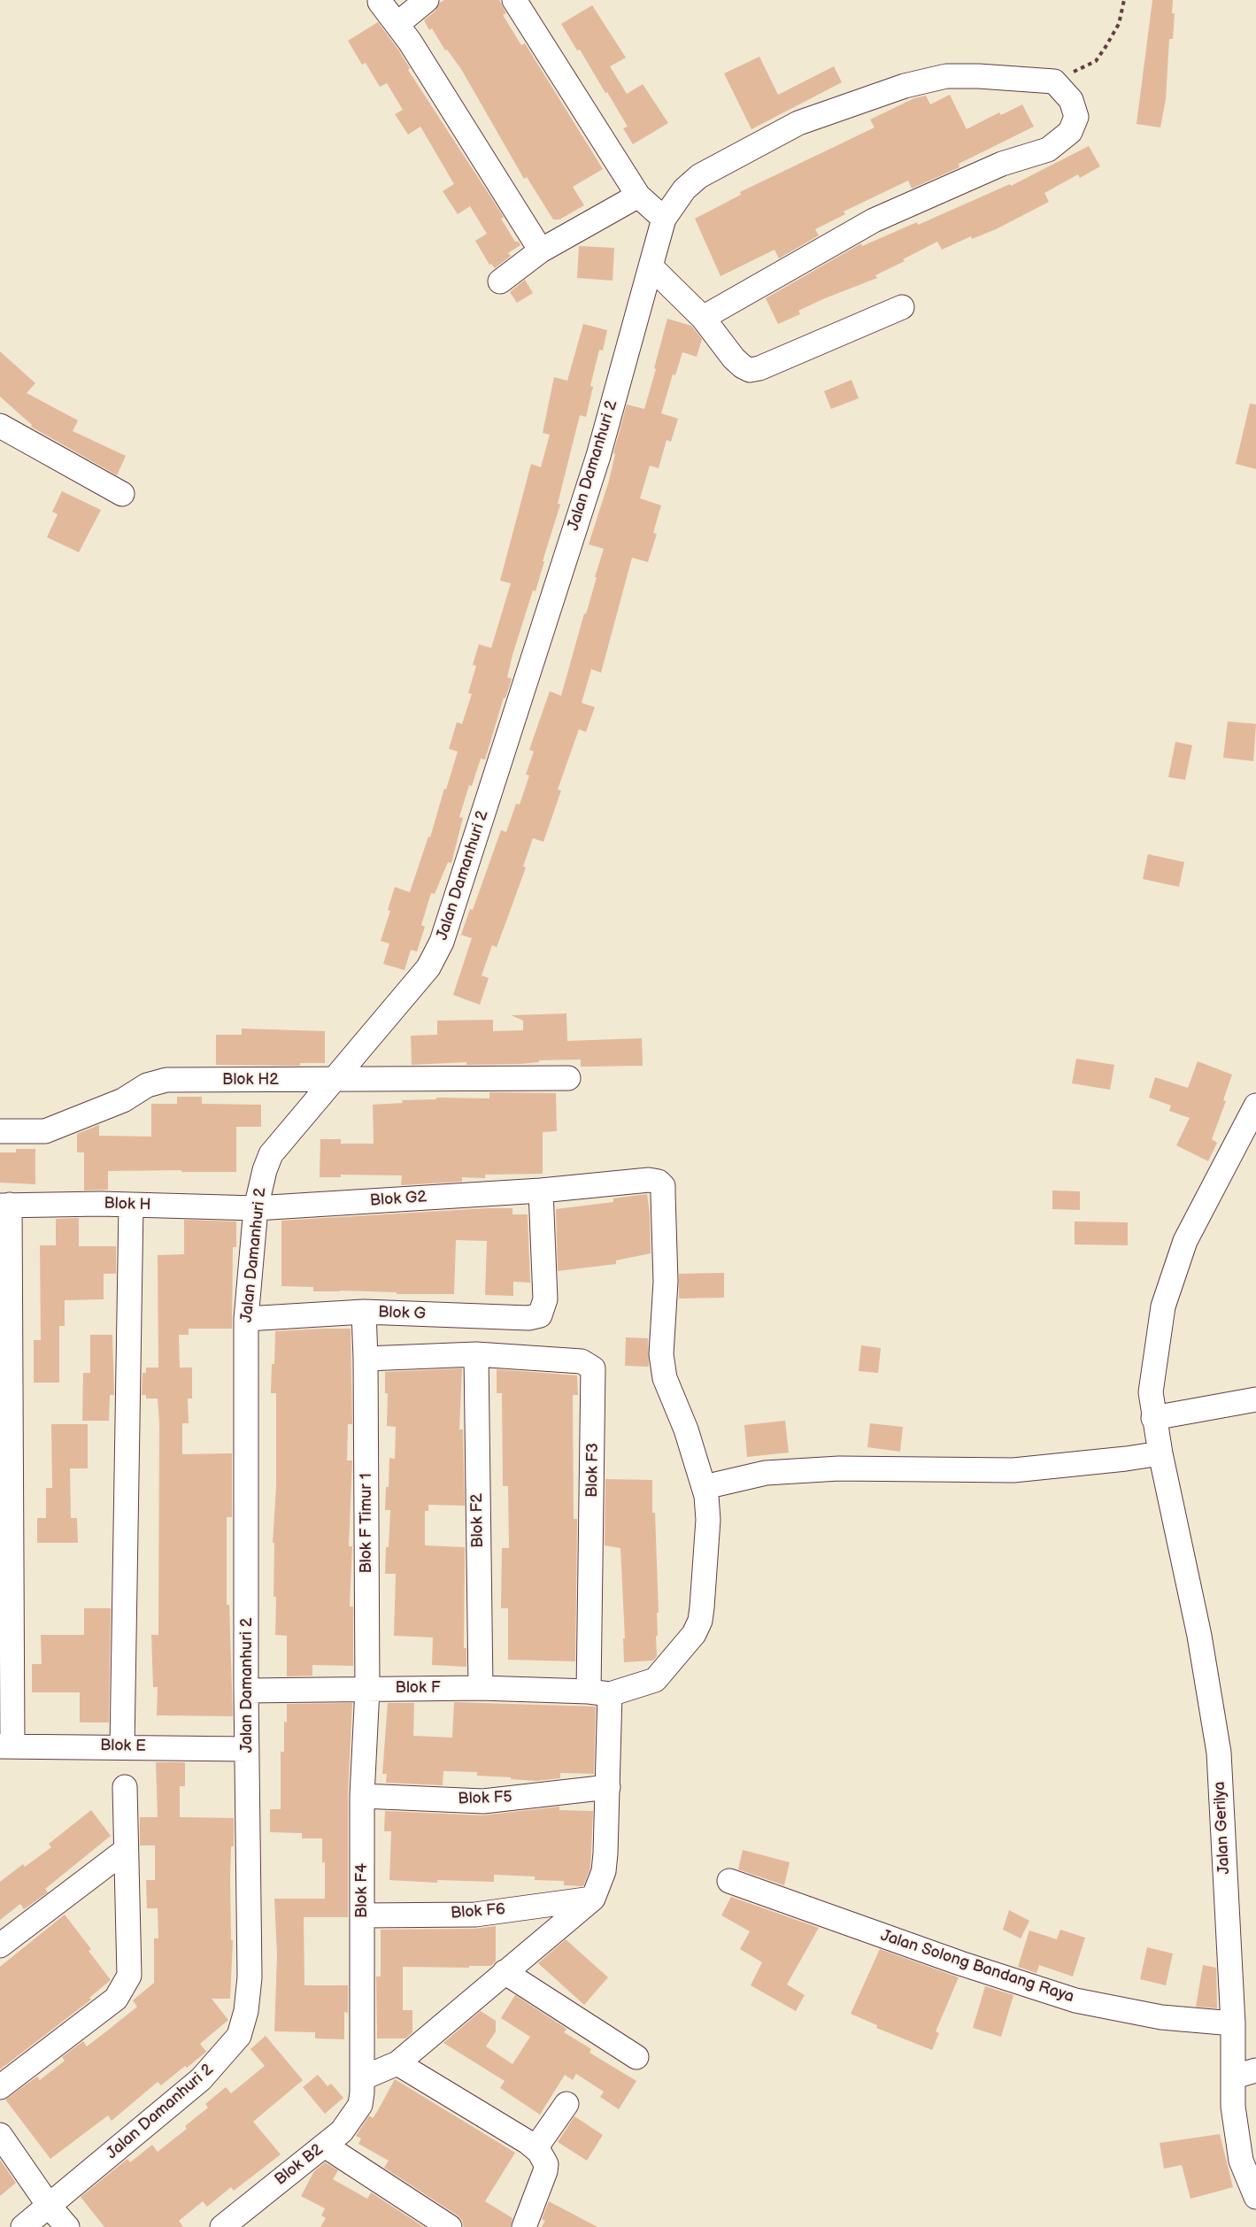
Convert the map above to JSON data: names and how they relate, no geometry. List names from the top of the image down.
{
  "streets": {
    "street": [
      "Jalan Damanhuri 2",
      "Blok H2",
      "Blok G2",
      "Blok H",
      "Blok G",
      "Blok F3",
      "Blok F2",
      "Blok F Timur 1",
      "Blok F",
      "Blok E",
      "Blok F5",
      "Jalan Gerilya",
      "Blok F4",
      "Blok F6",
      "Jalan Solong Bandang Raya",
      "Blok B2"
    ]
  },
  "crossings": [
    ["Jalan Damanhuri 2", "Blok H2"],
    ["Jalan Damanhuri 2", "Blok G2"],
    ["Jalan Damanhuri 2", "Blok H"],
    ["Jalan Damanhuri 2", "Blok G"],
    ["Jalan Damanhuri 2", "Blok F"],
    ["Jalan Damanhuri 2", "Blok E"],
    ["Blok G2", "Blok H"],
    ["Blok G2", "Blok G"],
    ["Blok G2", "Blok F"],
    ["Blok G", "Blok F Timur 1"],
    ["Blok F3", "Blok F2"],
    ["Blok F3", "Blok F"],
    ["Blok F2", "Blok F"],
    ["Blok F Timur 1", "Blok F"],
    ["Blok F Timur 1", "Blok F4"],
    ["Blok F", "Blok F4"],
    ["Blok F5", "Blok F4"],
    ["Jalan Gerilya", "Jalan Solong Bandang Raya"],
    ["Blok F4", "Blok F6"],
    ["Blok F4", "Blok B2"]
  ]
}
